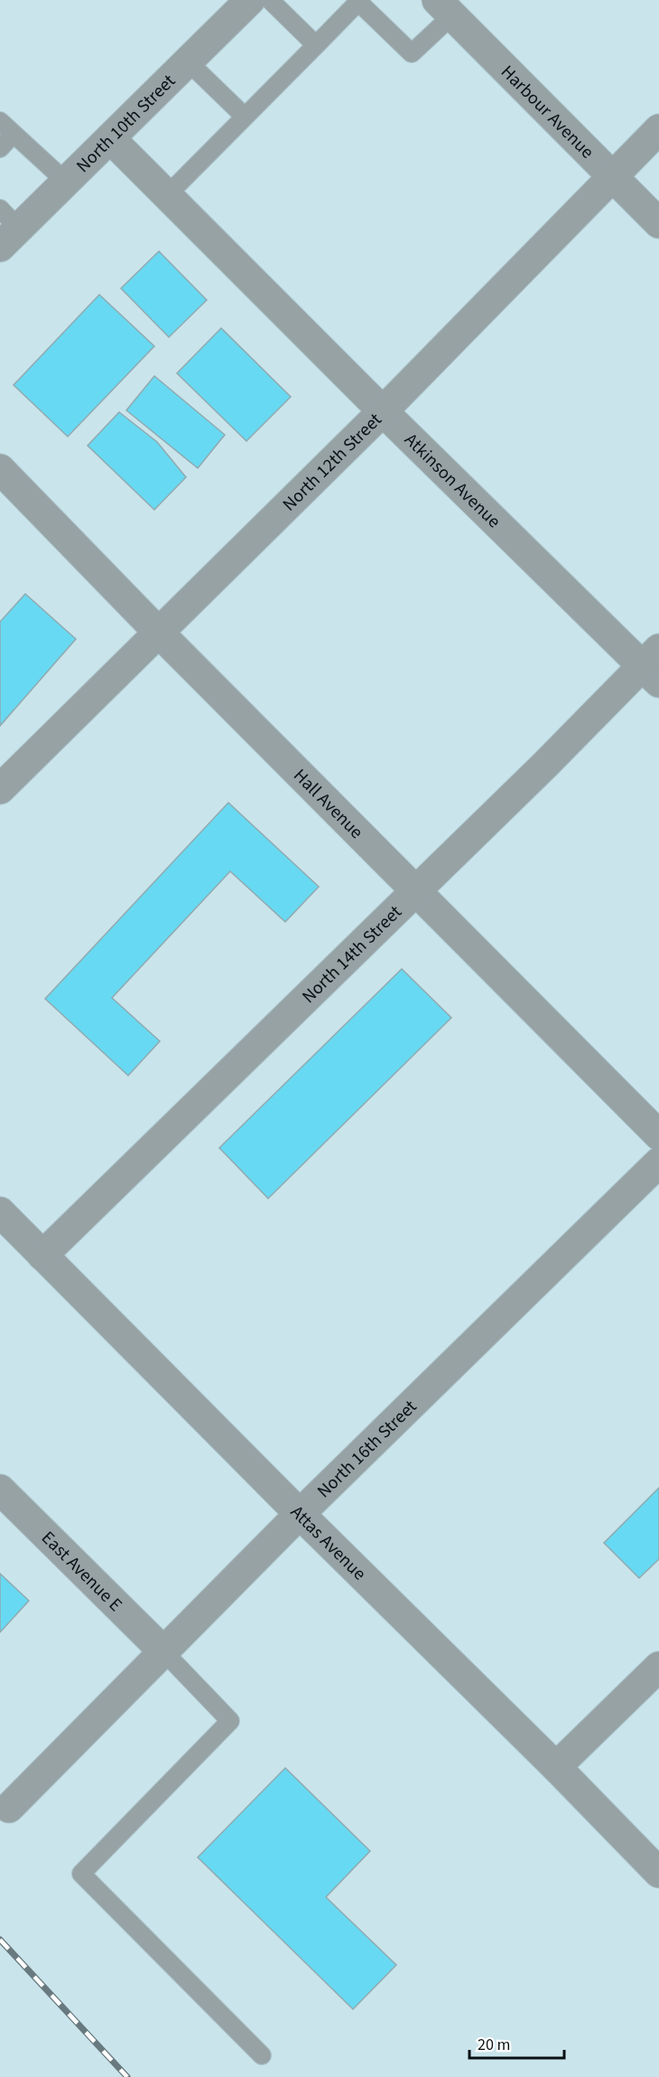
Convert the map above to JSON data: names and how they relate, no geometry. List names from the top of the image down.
{
  "streets": {
    "street": [
      "Harbour Avenue",
      "North 10th Street",
      "North 12th Street",
      "Atkinson Avenue",
      "Hall Avenue",
      "North 14th Street",
      "North 16th Street",
      "Attas Avenue",
      "East Avenue E"
    ]
  },
  "crossings": [
    ["Harbour Avenue", "North 12th Street"],
    ["North 10th Street", "Atkinson Avenue"],
    ["North 12th Street", "Atkinson Avenue"],
    ["North 12th Street", "Hall Avenue"],
    ["Atkinson Avenue", "North 14th Street"],
    ["Hall Avenue", "North 14th Street"],
    ["North 14th Street", "Attas Avenue"],
    ["North 16th Street", "Attas Avenue"],
    ["North 16th Street", "East Avenue E"]
  ],
  "scale_bar": "20 m"
}
